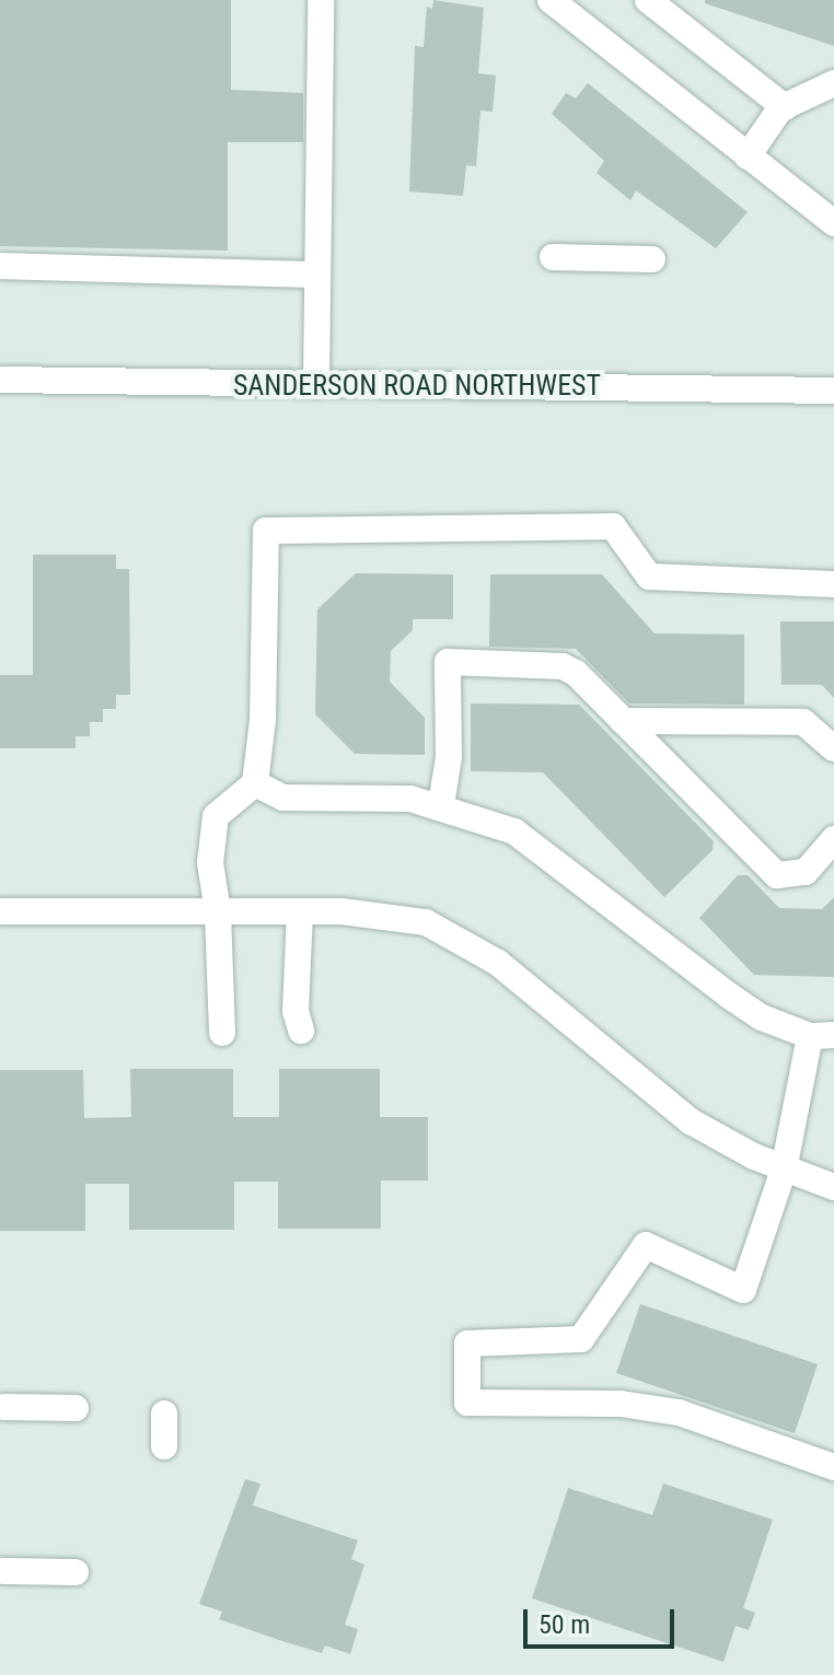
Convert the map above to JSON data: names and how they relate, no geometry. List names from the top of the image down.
{
  "streets": {
    "street": ["SANDERSON ROAD NORTHWEST"]
  },
  "scale_bar": "50 m"
}
